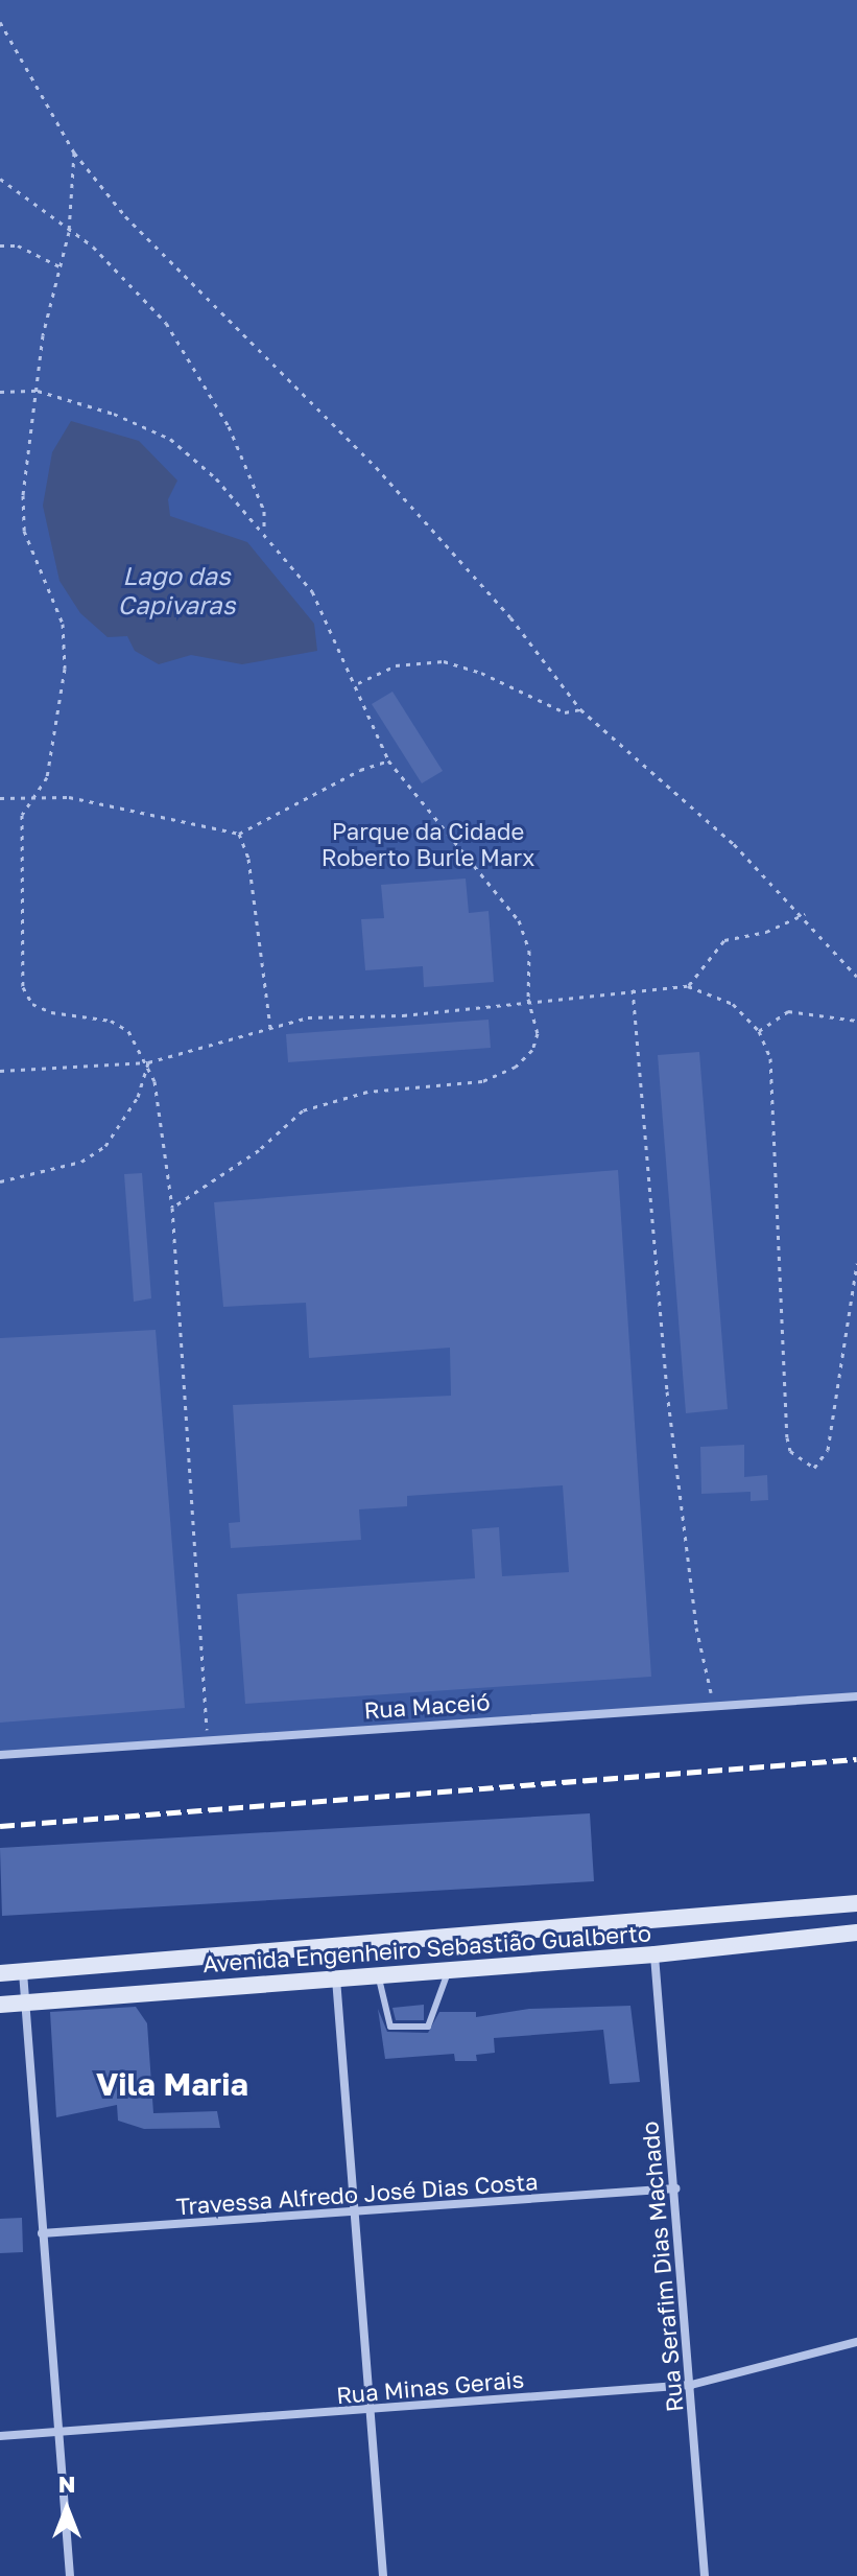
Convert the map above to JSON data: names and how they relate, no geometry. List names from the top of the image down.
{
  "streets": {
    "main road": ["Avenida Engenheiro Sebastião Gualberto"],
    "street": [
      "Rua Maceió",
      "Travessa Alfredo José Dias Costa",
      "Rua Serafim Dias Machado",
      "Rua Minas Gerais"
    ]
  },
  "crossings": [
    ["Avenida Engenheiro Sebastião Gualberto", "Rua Serafim Dias Machado"],
    ["Travessa Alfredo José Dias Costa", "Rua Serafim Dias Machado"],
    ["Rua Serafim Dias Machado", "Rua Minas Gerais"]
  ],
  "districts": ["Vila Maria"],
  "water": ["Lago das Capivaras"],
  "parks": ["Parque da Cidade Roberto Burle Marx"],
  "north": "top"
}
